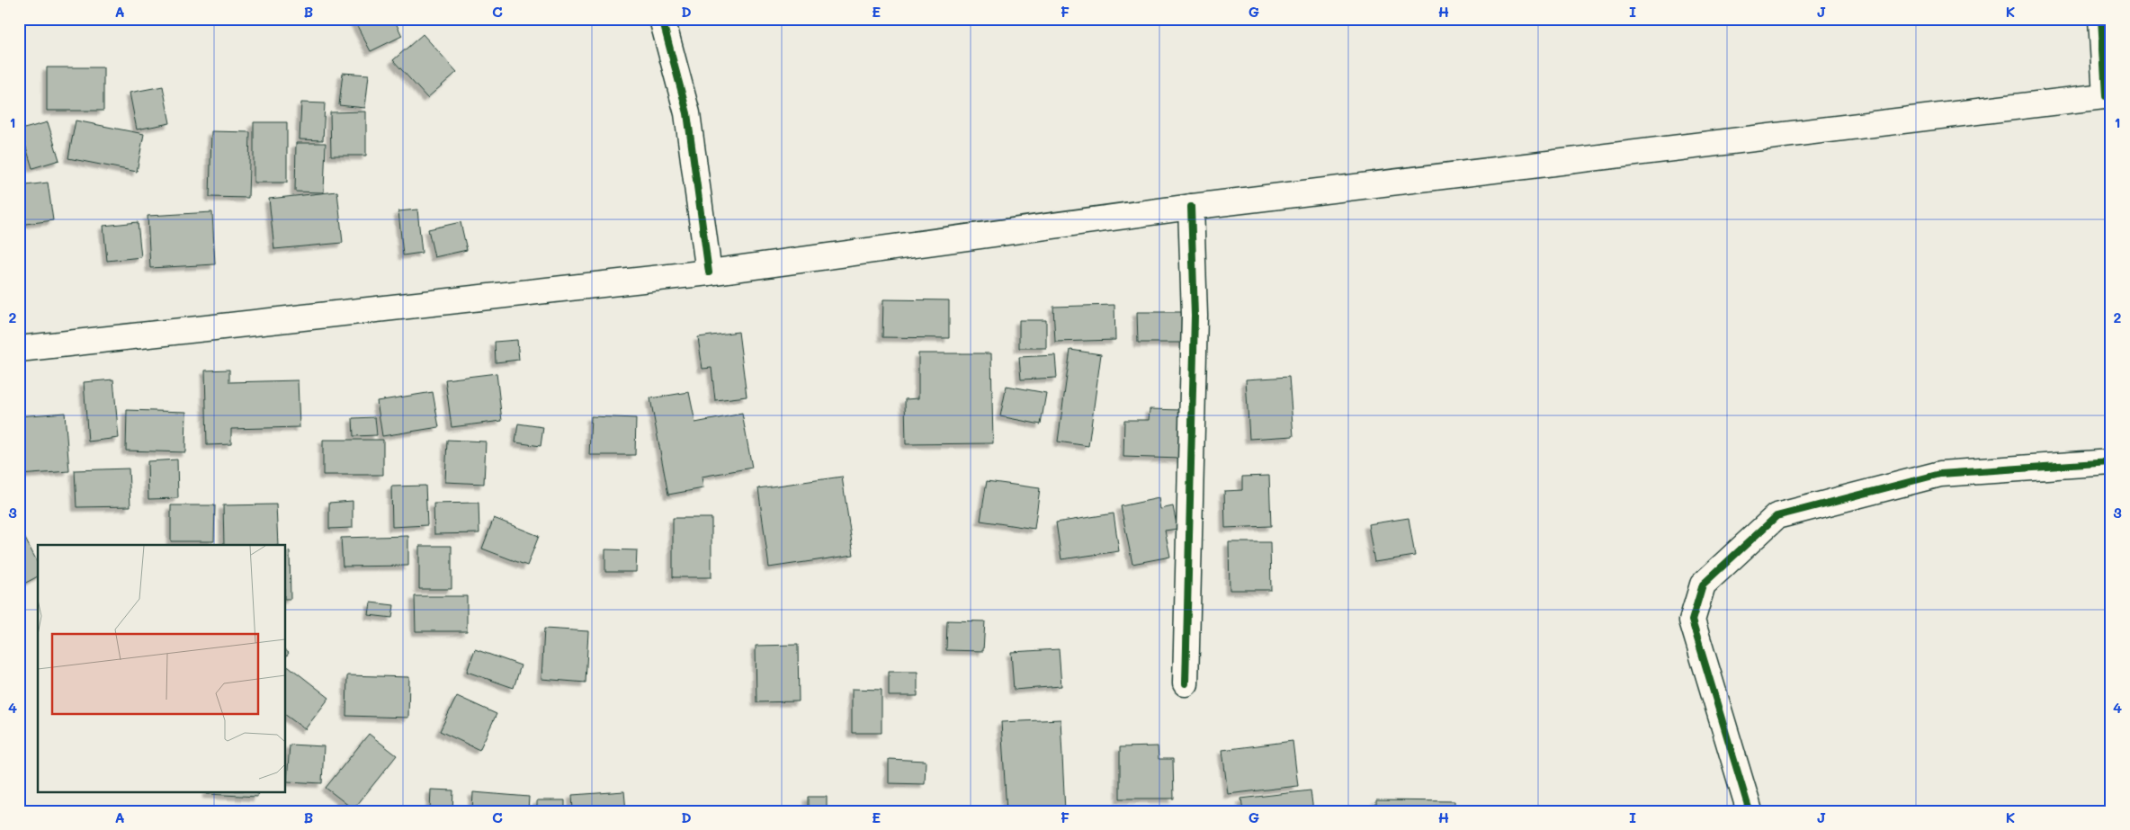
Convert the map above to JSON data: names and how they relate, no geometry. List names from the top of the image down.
{
  "grid": {
    "columns": [
      "A",
      "B",
      "C",
      "D",
      "E",
      "F",
      "G",
      "H",
      "I",
      "J",
      "K"
    ],
    "rows": [
      "1",
      "2",
      "3",
      "4"
    ]
  }
}
